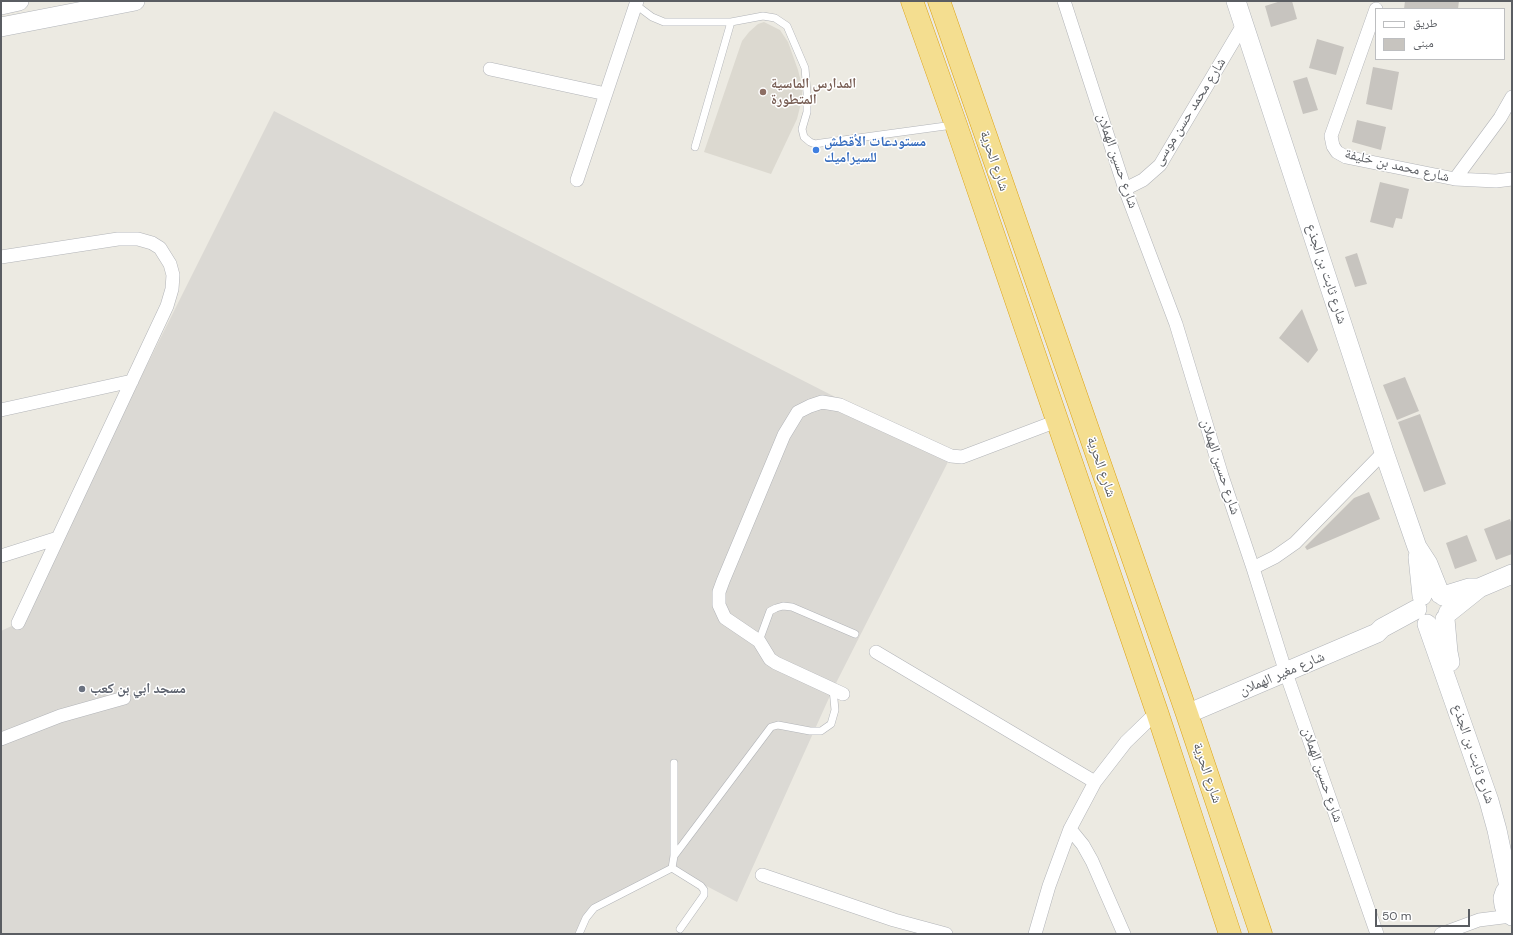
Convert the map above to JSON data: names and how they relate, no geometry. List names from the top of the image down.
{
  "streets": {
    "highway": ["شارع الحرية"],
    "street": [
      "شارع محمد حسن موسى",
      "شارع حسين الهملان",
      "شارع محمد بن خليفة",
      "شارع ثابت بن الجذع",
      "شارع مغير الهملان"
    ]
  },
  "crossings": [
    ["شارع محمد حسن موسى", "شارع حسين الهملان"],
    ["شارع محمد حسن موسى", "شارع ثابت بن الجذع"],
    ["شارع الحرية", "شارع مغير الهملان"],
    ["شارع حسين الهملان", "شارع مغير الهملان"],
    ["شارع ثابت بن الجذع", "شارع مغير الهملان"]
  ],
  "places": ["المدارس الماسية المتطورة", "مستودعات الأقطش للسيراميك", "مسجد ابي بن كعب"],
  "legend": ["طريق", "مبنى"],
  "scale_bar": "50 m"
}
